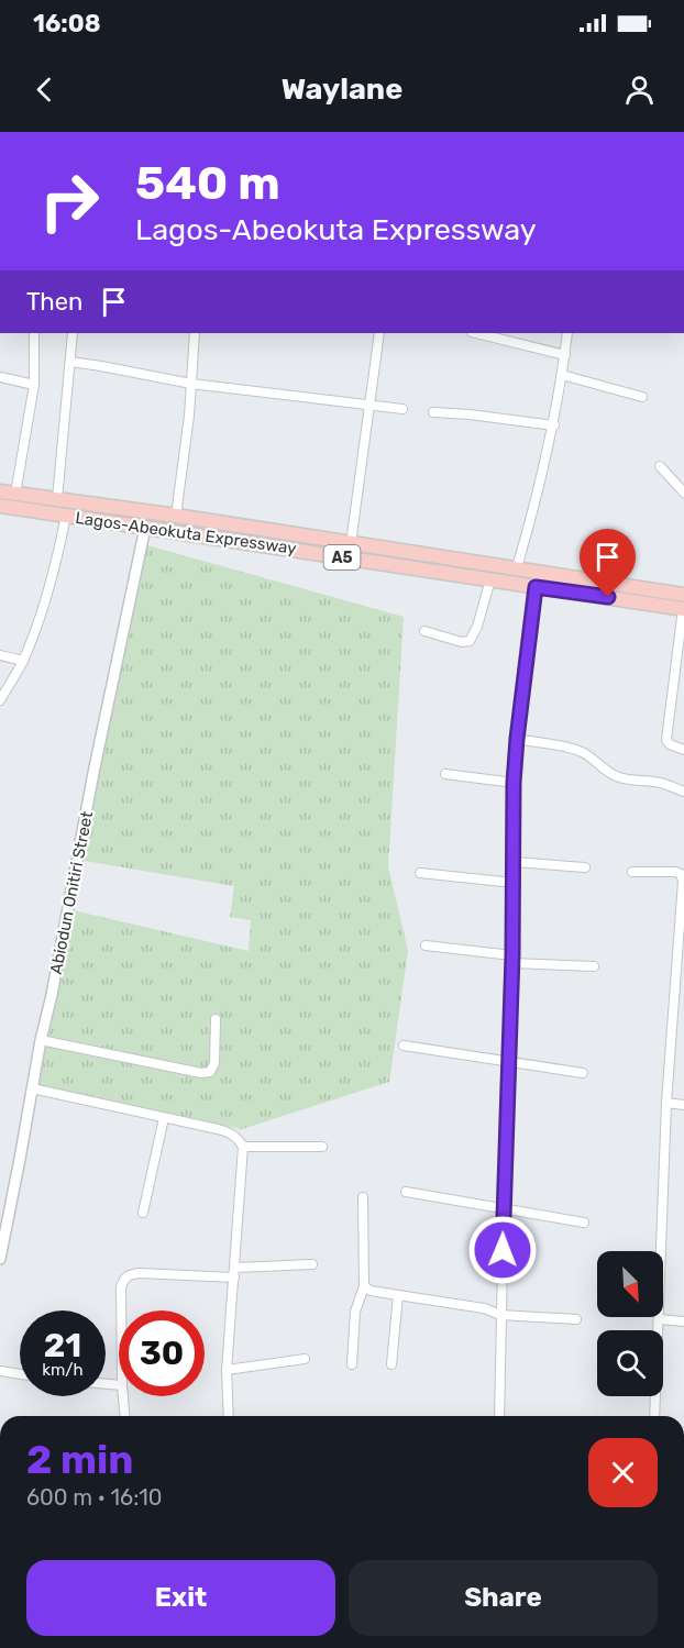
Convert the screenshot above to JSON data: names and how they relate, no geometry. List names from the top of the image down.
{
  "streets": {
    "highway": ["Lagos-Abeokuta Expressway", "A5"],
    "street": ["Abiodun Onitiri Street"]
  },
  "crossings": [
    ["Lagos-Abeokuta Expressway", "Abiodun Onitiri Street"]
  ],
  "north": "bottom right",
  "page": {
    "status": "16:08",
    "header": "Waylane",
    "turn": ["540 m", "Lagos-Abeokuta Expressway"],
    "then": "Then",
    "speed": "21 km/h",
    "limit": "30",
    "heading": ["2 min", "600 m · 16:10"],
    "buttons": ["Exit", "Share"]
  }
}
